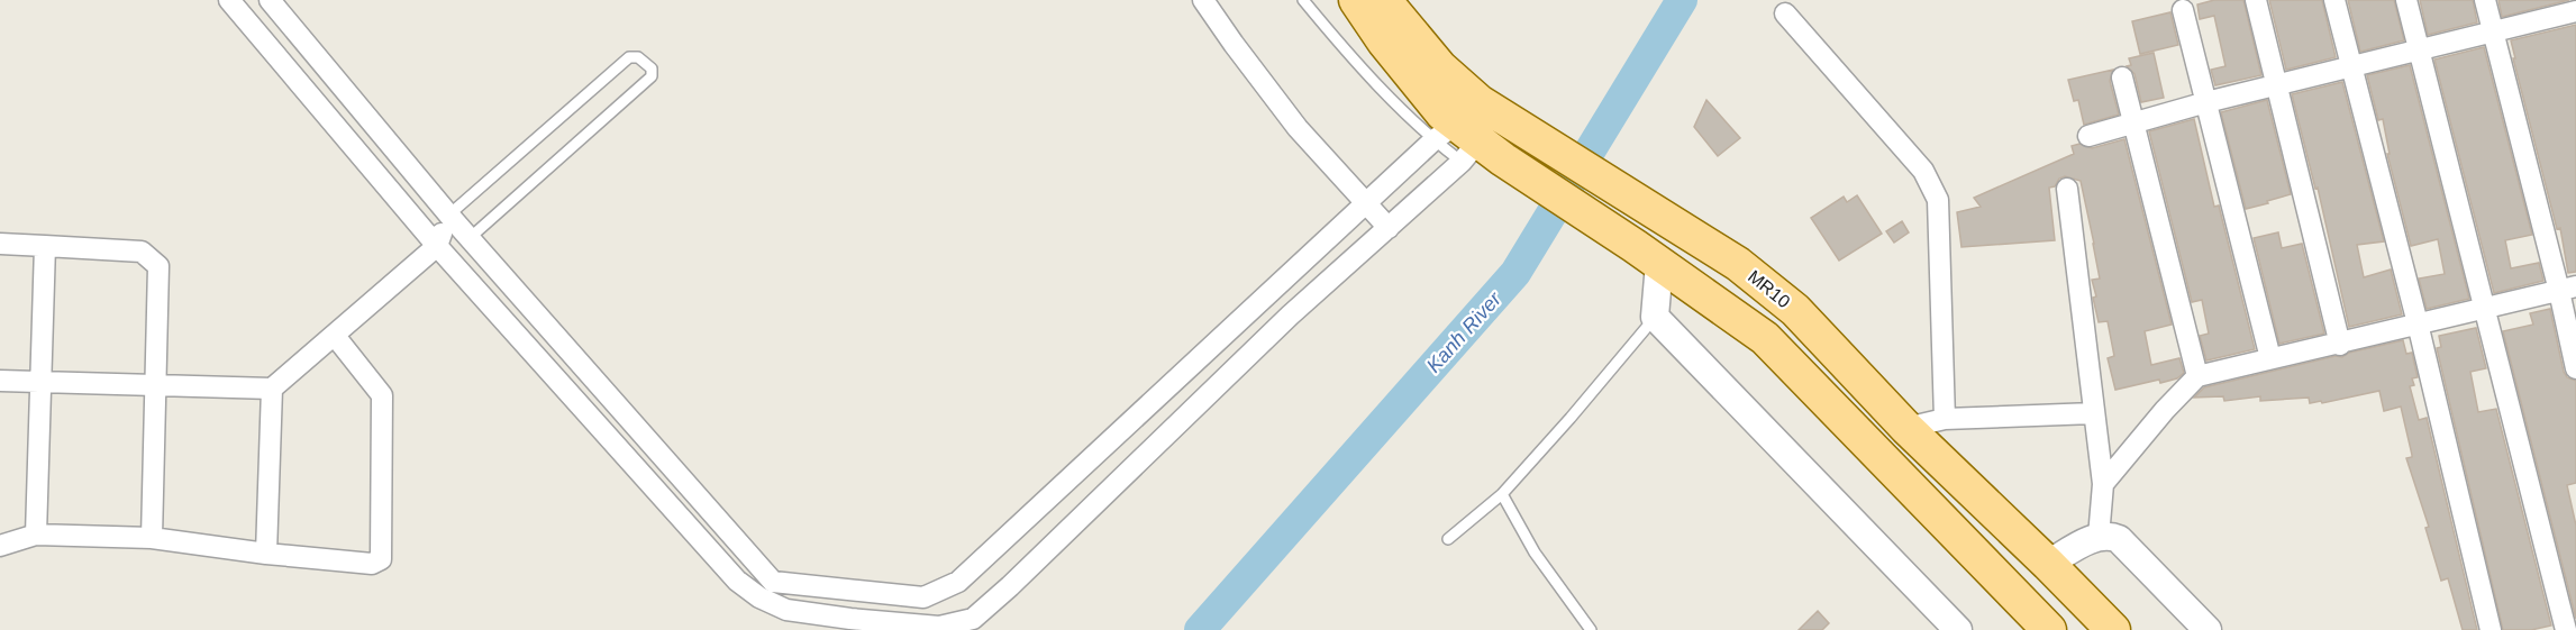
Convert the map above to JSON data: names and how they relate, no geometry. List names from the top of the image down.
{
  "streets": {
    "main road": ["MR10"]
  },
  "water": ["Kanh River"]
}
